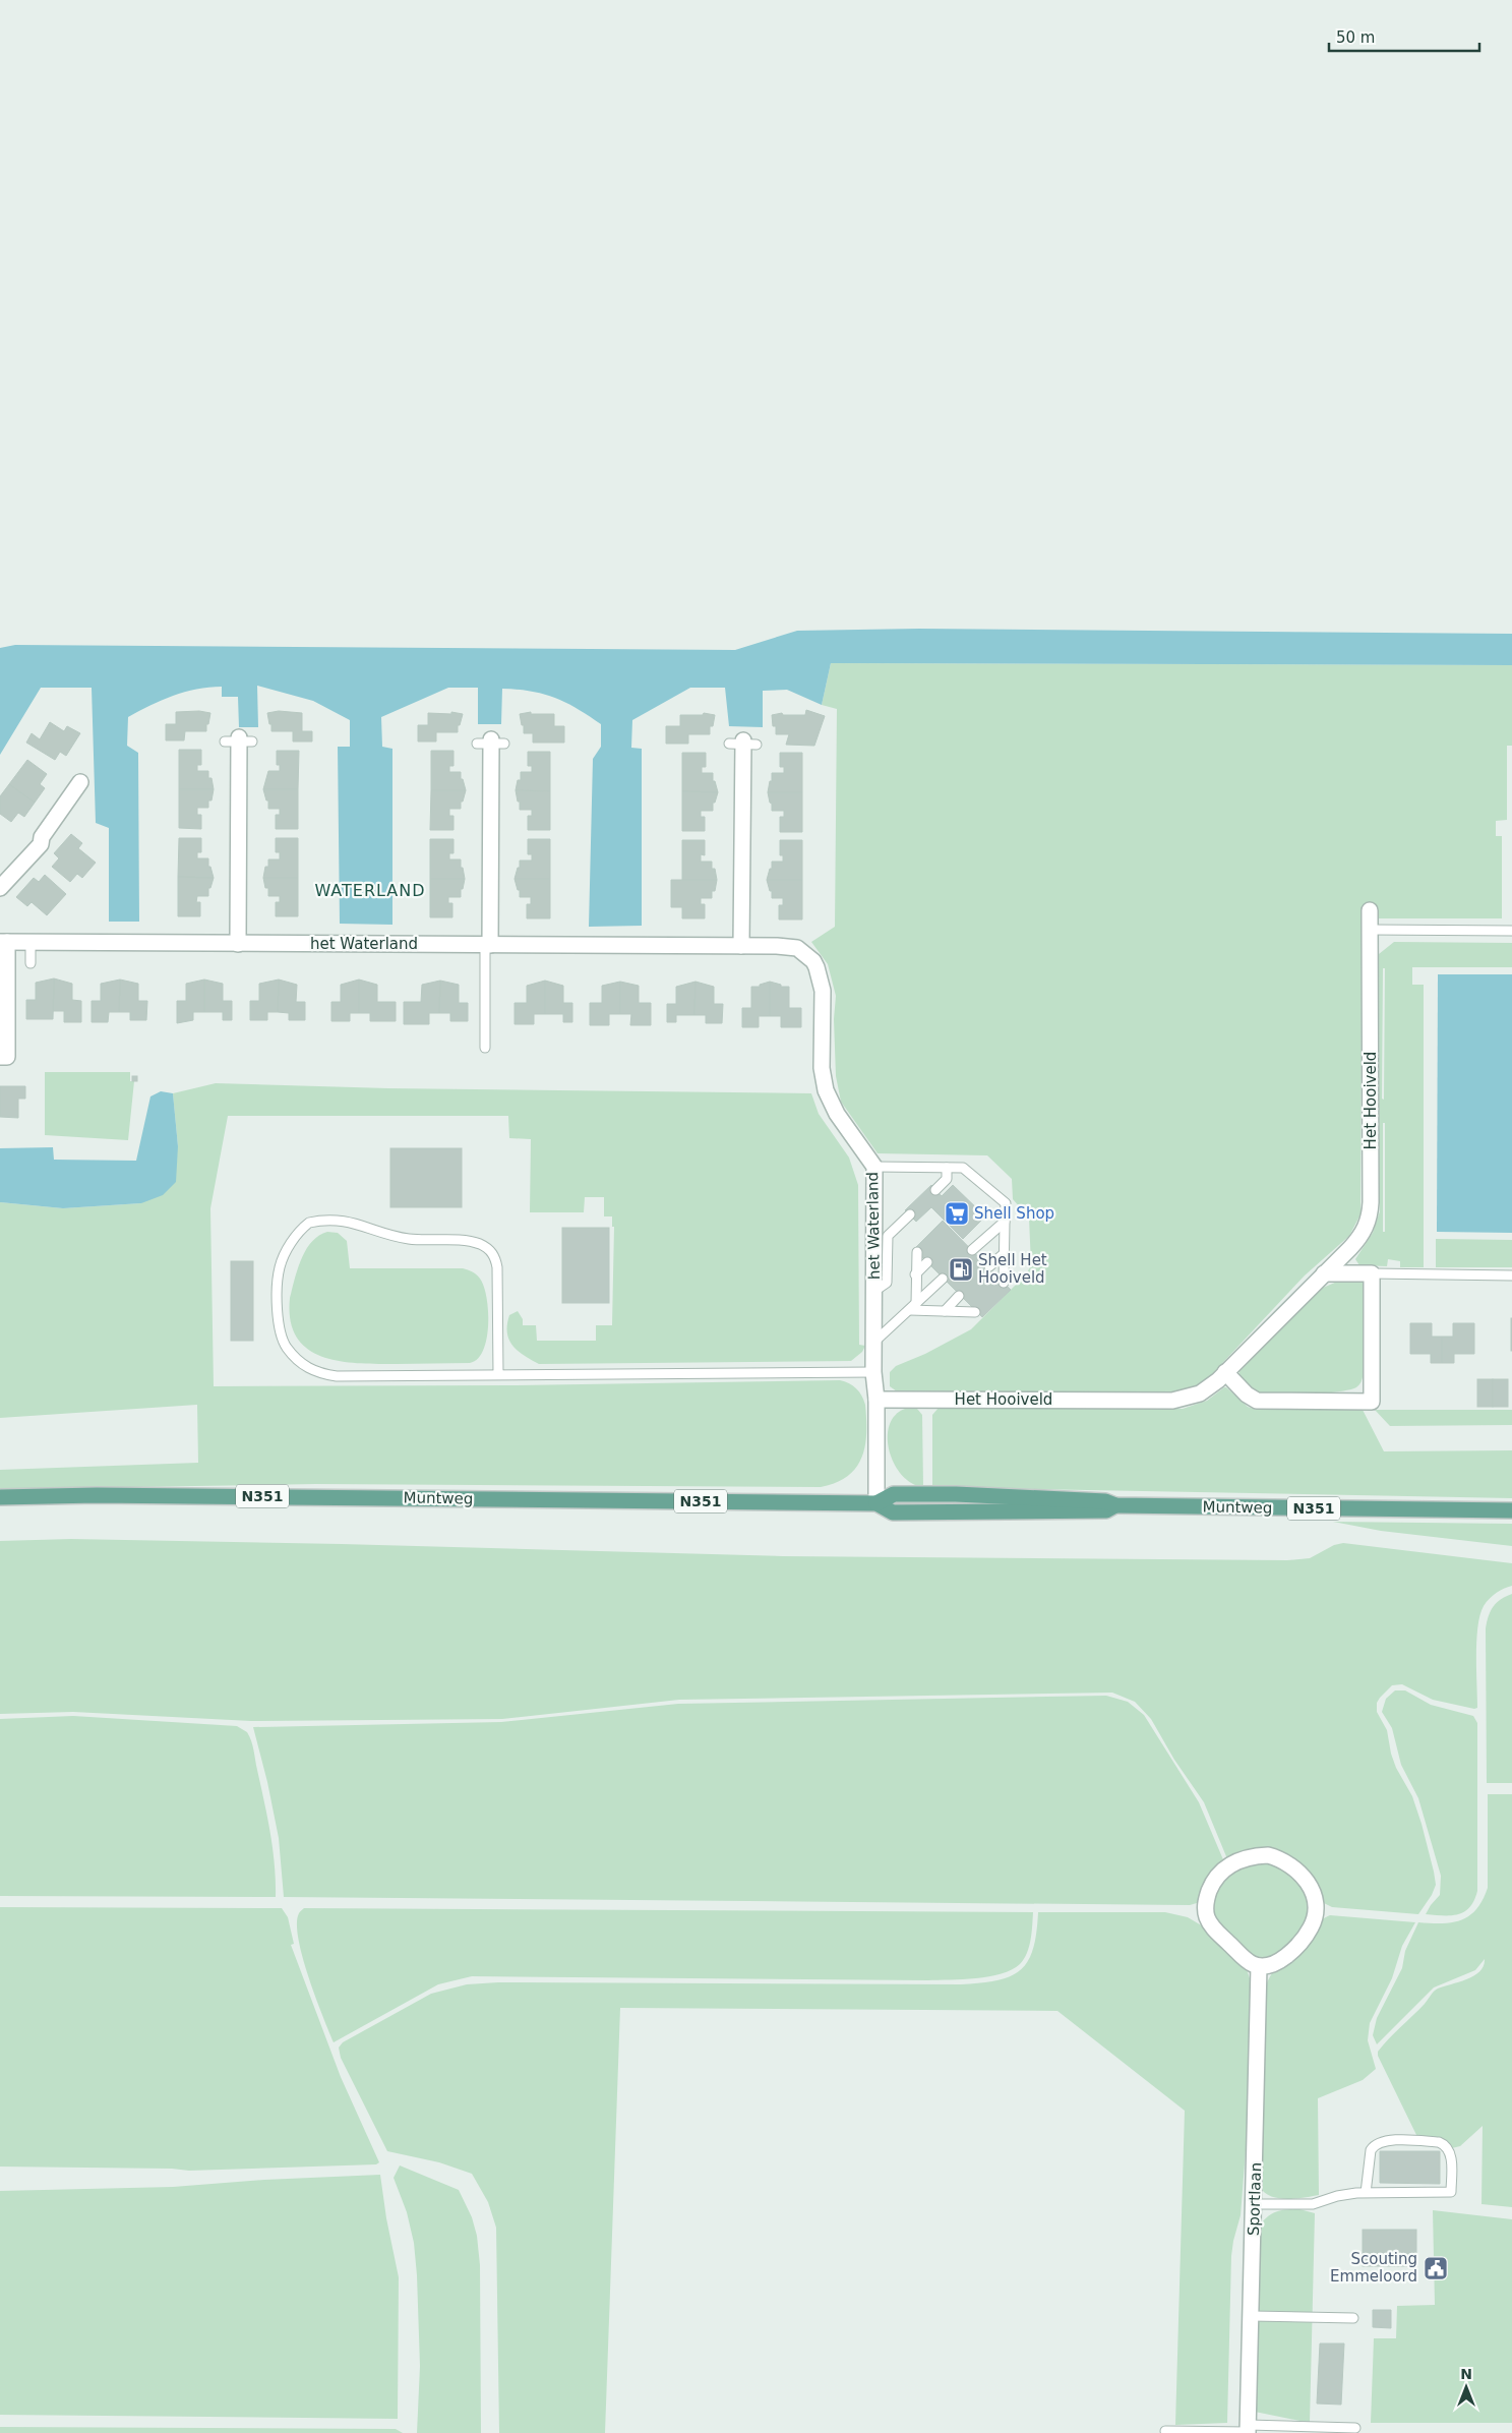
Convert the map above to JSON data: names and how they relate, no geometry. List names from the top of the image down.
{
  "streets": {
    "main road": ["N351", "Muntweg"],
    "street": ["het Waterland", "Het Hooiveld", "Sportlaan"]
  },
  "crossings": [
    ["het Waterland", "Het Hooiveld"]
  ],
  "districts": ["WATERLAND"],
  "places": {
    "supermarket": ["Shell Shop"],
    "fuel station": ["Shell Het Hooiveld"],
    "public building": ["Scouting Emmeloord"]
  },
  "scale_bar": "50 m",
  "north": "top"
}
